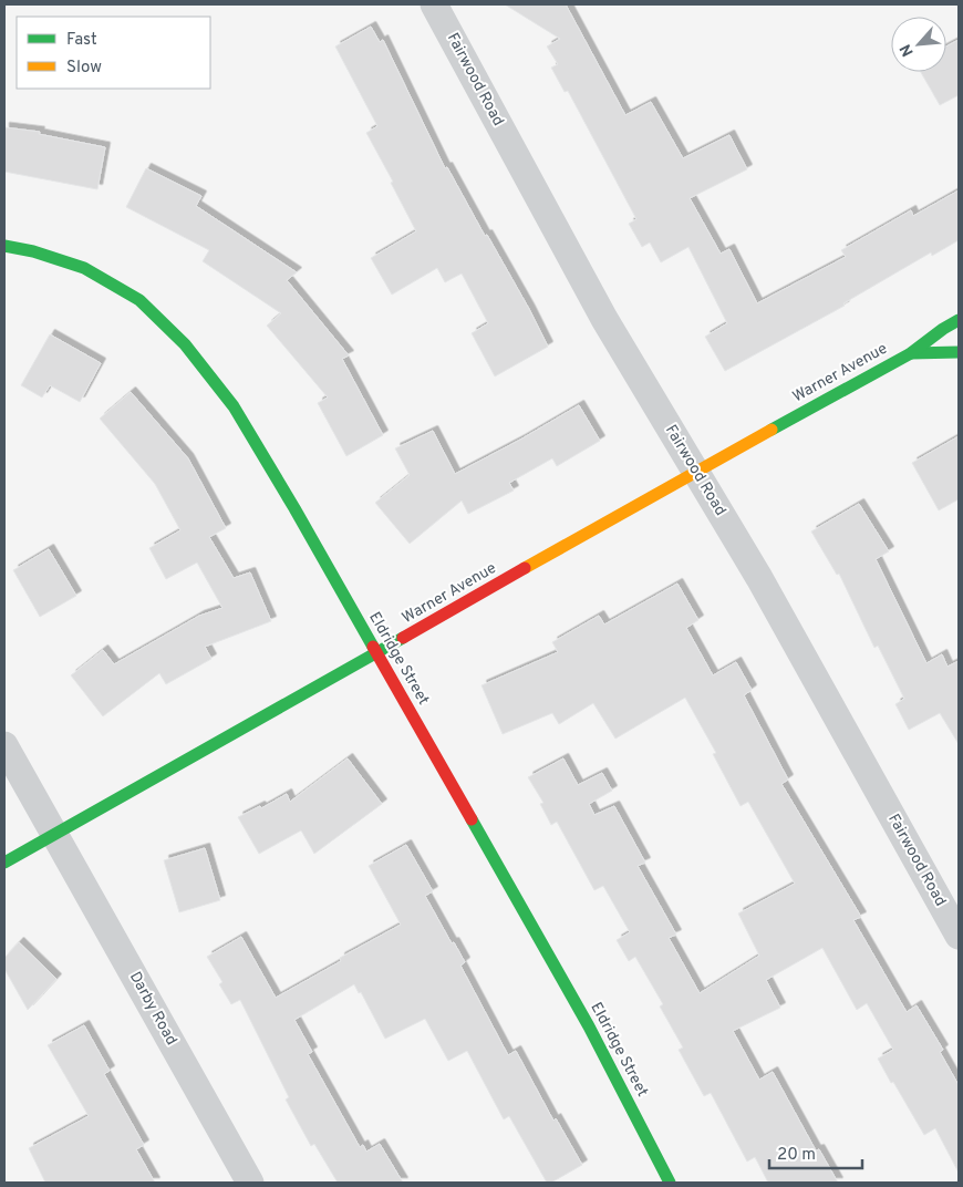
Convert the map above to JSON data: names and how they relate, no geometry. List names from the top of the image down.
{
  "streets": {
    "street": [
      "Fairwood Road",
      "Warner Avenue",
      "Eldridge Street",
      "Darby Road"
    ]
  },
  "crossings": [
    ["Fairwood Road", "Warner Avenue"],
    ["Warner Avenue", "Eldridge Street"],
    ["Warner Avenue", "Darby Road"]
  ],
  "legend": ["Fast", "Slow"],
  "scale_bar": "20 m",
  "north": "bottom left"
}
